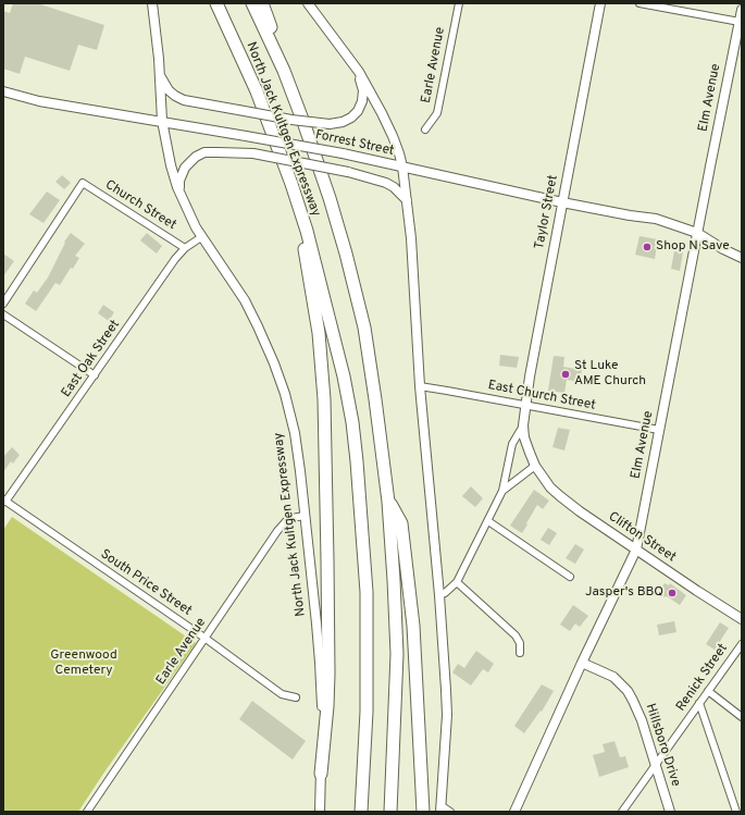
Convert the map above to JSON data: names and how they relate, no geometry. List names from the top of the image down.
{
  "streets": {
    "highway": ["North Jack Kultgen Expressway"],
    "main road": [
      "Elm Avenue",
      "Forrest Street",
      "Taylor Street",
      "Clifton Street",
      "Hillsboro Drive"
    ],
    "street": [
      "Earle Avenue",
      "Church Street",
      "East Oak Street",
      "East Church Street",
      "South Price Street",
      "Renick Street"
    ]
  },
  "crossings": [
    ["Earle Avenue", "North Jack Kultgen Expressway"],
    ["Earle Avenue", "South Price Street"],
    ["Elm Avenue", "Forrest Street"],
    ["Elm Avenue", "East Church Street"],
    ["Elm Avenue", "Clifton Street"],
    ["Elm Avenue", "Hillsboro Drive"],
    ["North Jack Kultgen Expressway", "Forrest Street"],
    ["North Jack Kultgen Expressway", "East Oak Street"],
    ["Forrest Street", "Taylor Street"],
    ["Church Street", "East Oak Street"],
    ["Taylor Street", "East Church Street"],
    ["Taylor Street", "Clifton Street"],
    ["East Oak Street", "South Price Street"],
    ["Renick Street", "Hillsboro Drive"]
  ],
  "parks": ["Greenwood Cemetery"],
  "places": ["Shop N Save", "St Luke AME Church", "Jasper's BBQ"]
}
